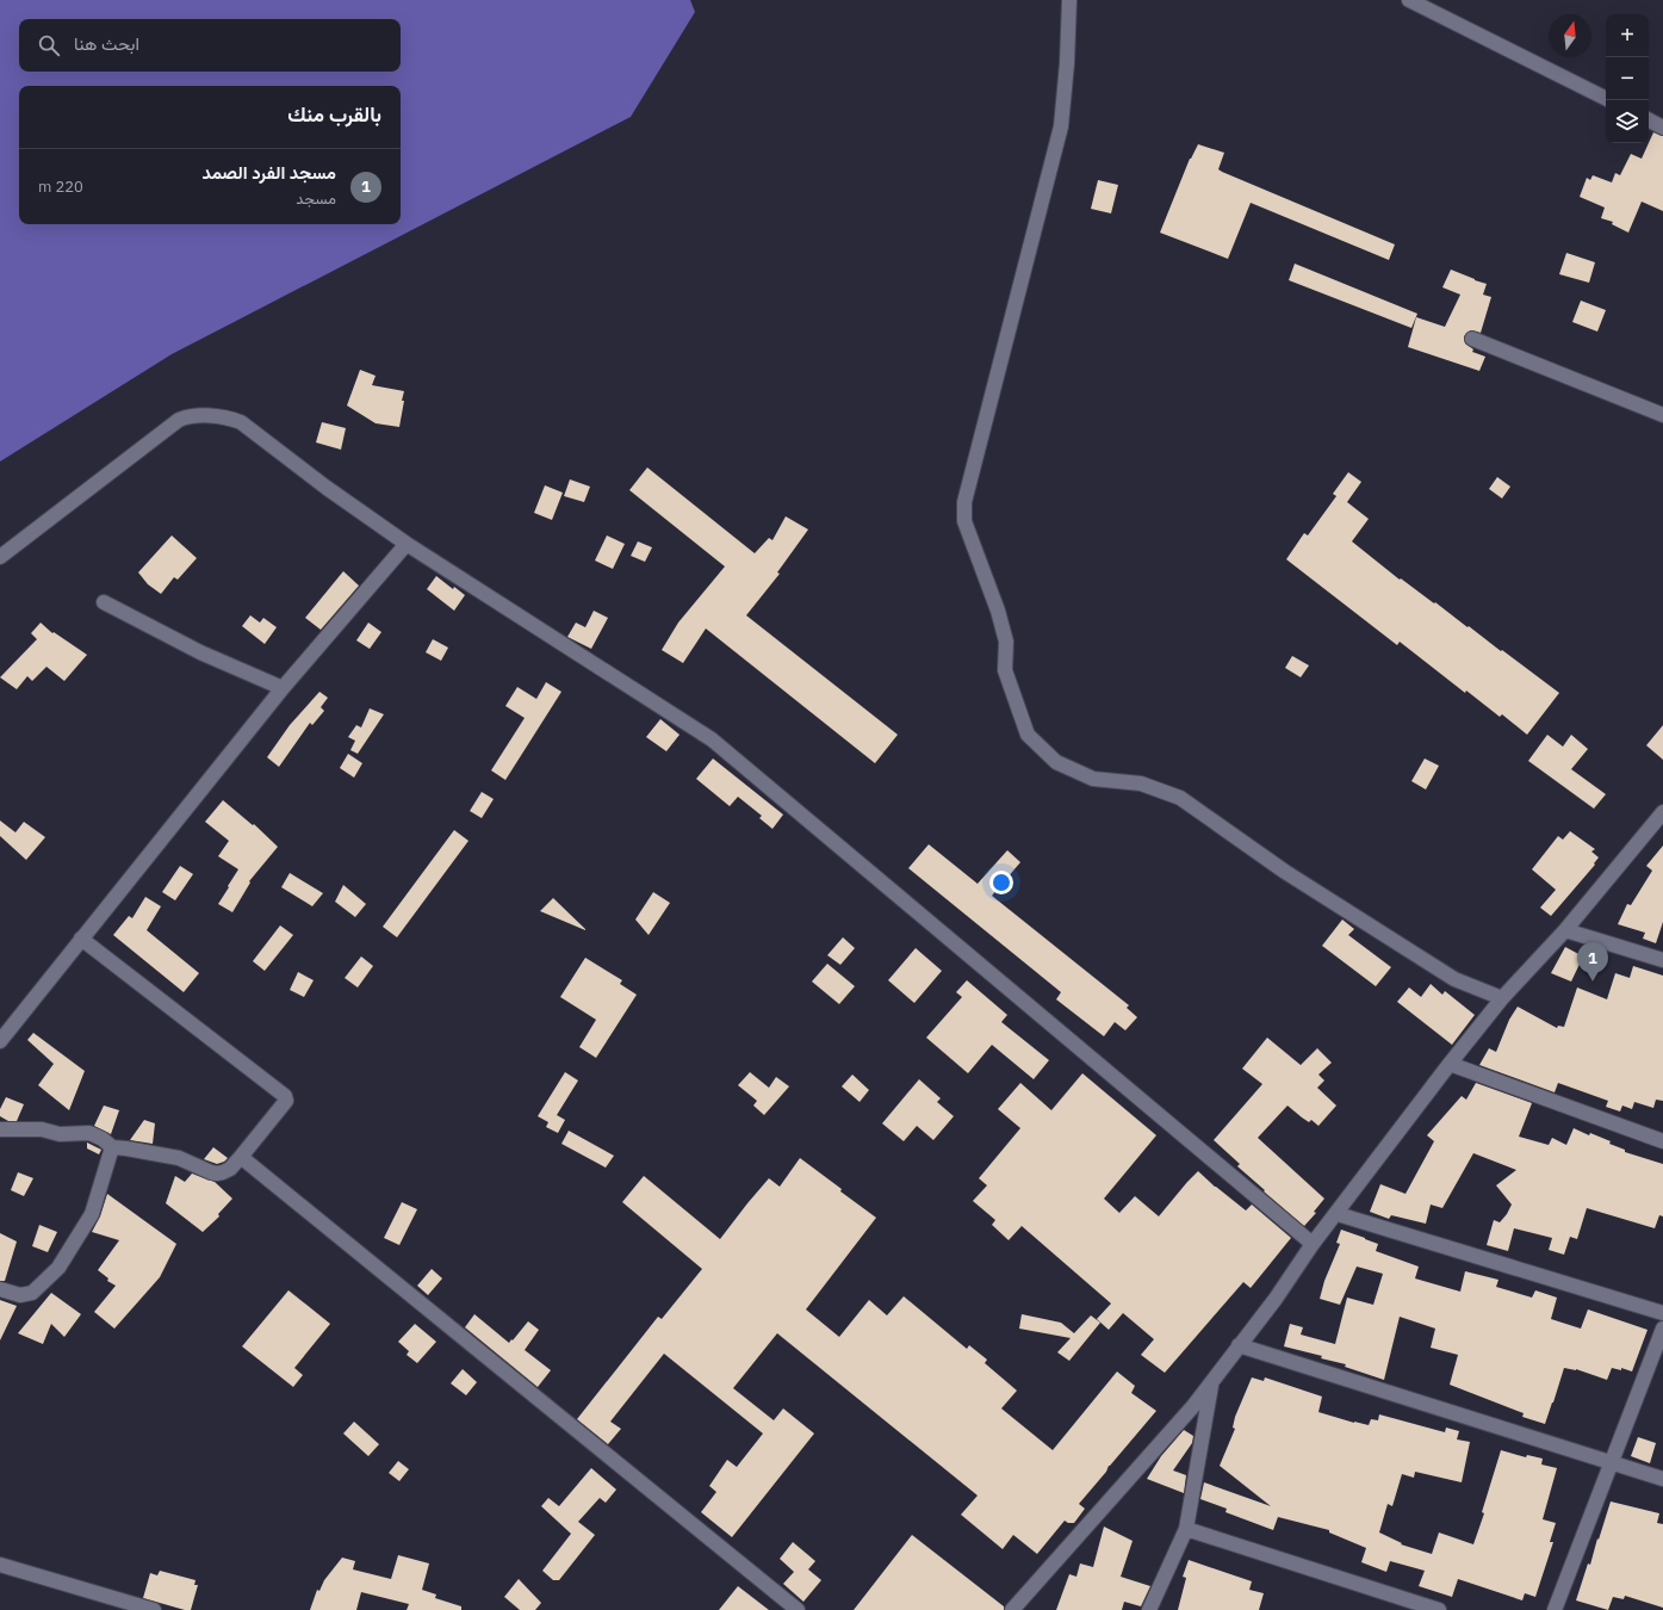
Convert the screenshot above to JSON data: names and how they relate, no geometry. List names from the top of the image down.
{
  "north": "top",
  "page": {
    "map_buttons": ["+", "−"],
    "search": "ابحث هنا",
    "heading": "بالقرب منك",
    "list": [
      {
        "mark": "1",
        "name": "مسجد الفرد الصمد",
        "note": "مسجد",
        "value": "220 m"
      }
    ],
    "pins": "1"
  }
}
